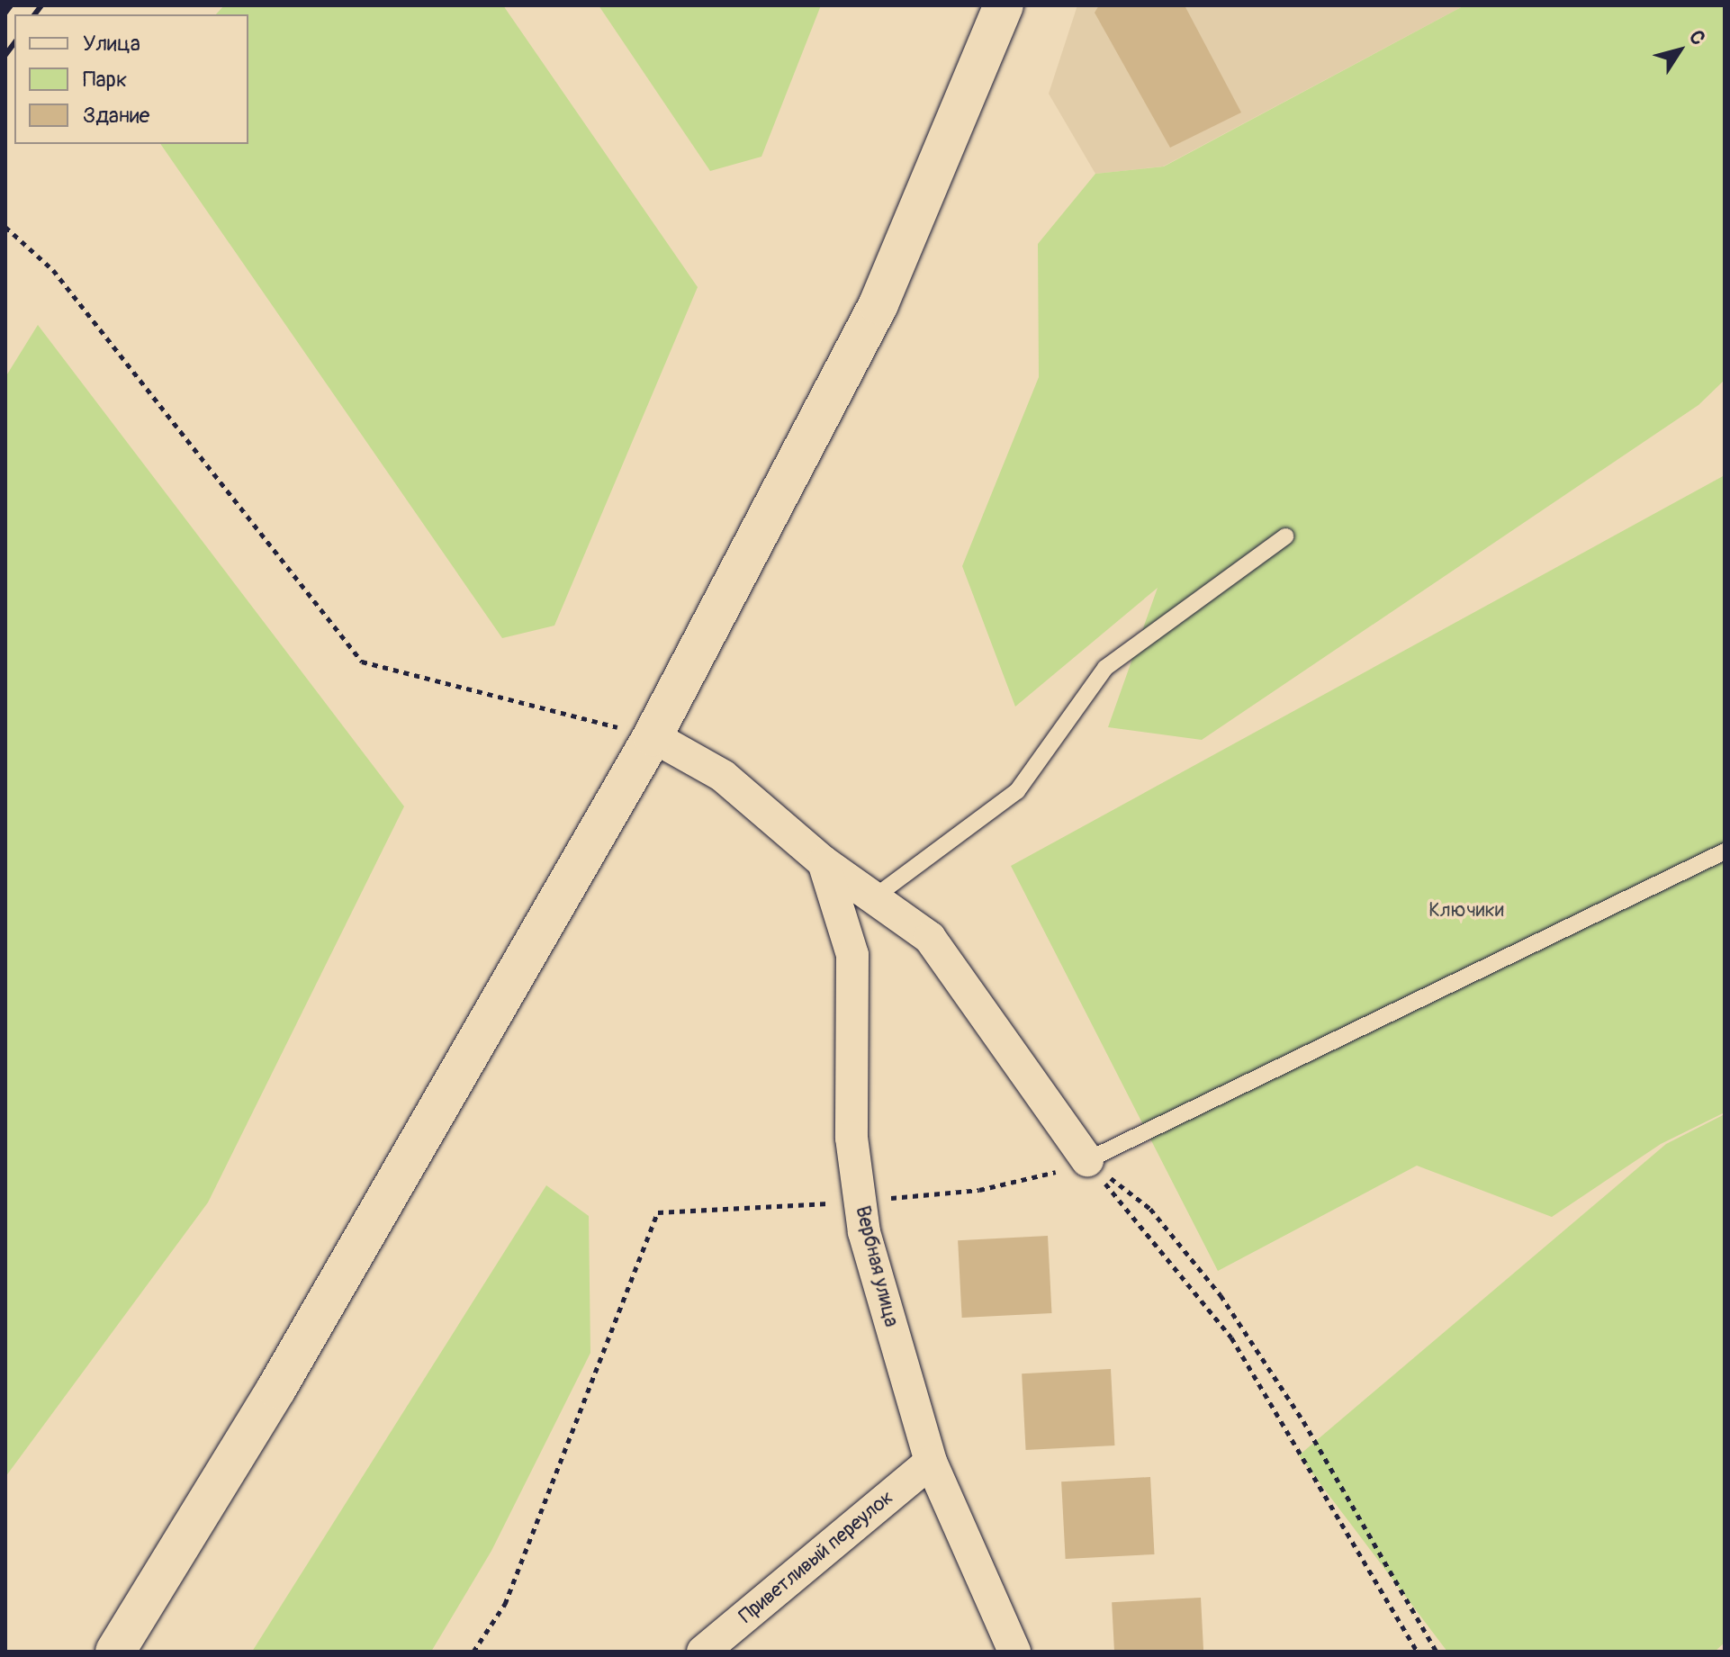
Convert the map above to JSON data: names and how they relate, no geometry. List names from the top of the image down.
{
  "streets": {
    "street": ["Вербная улица", "Приветливый переулок"]
  },
  "crossings": [
    ["Вербная улица", "Приветливый переулок"]
  ],
  "parks": ["Ключики"],
  "legend": ["Улица", "Парк", "Здание"],
  "north": "top right"
}
